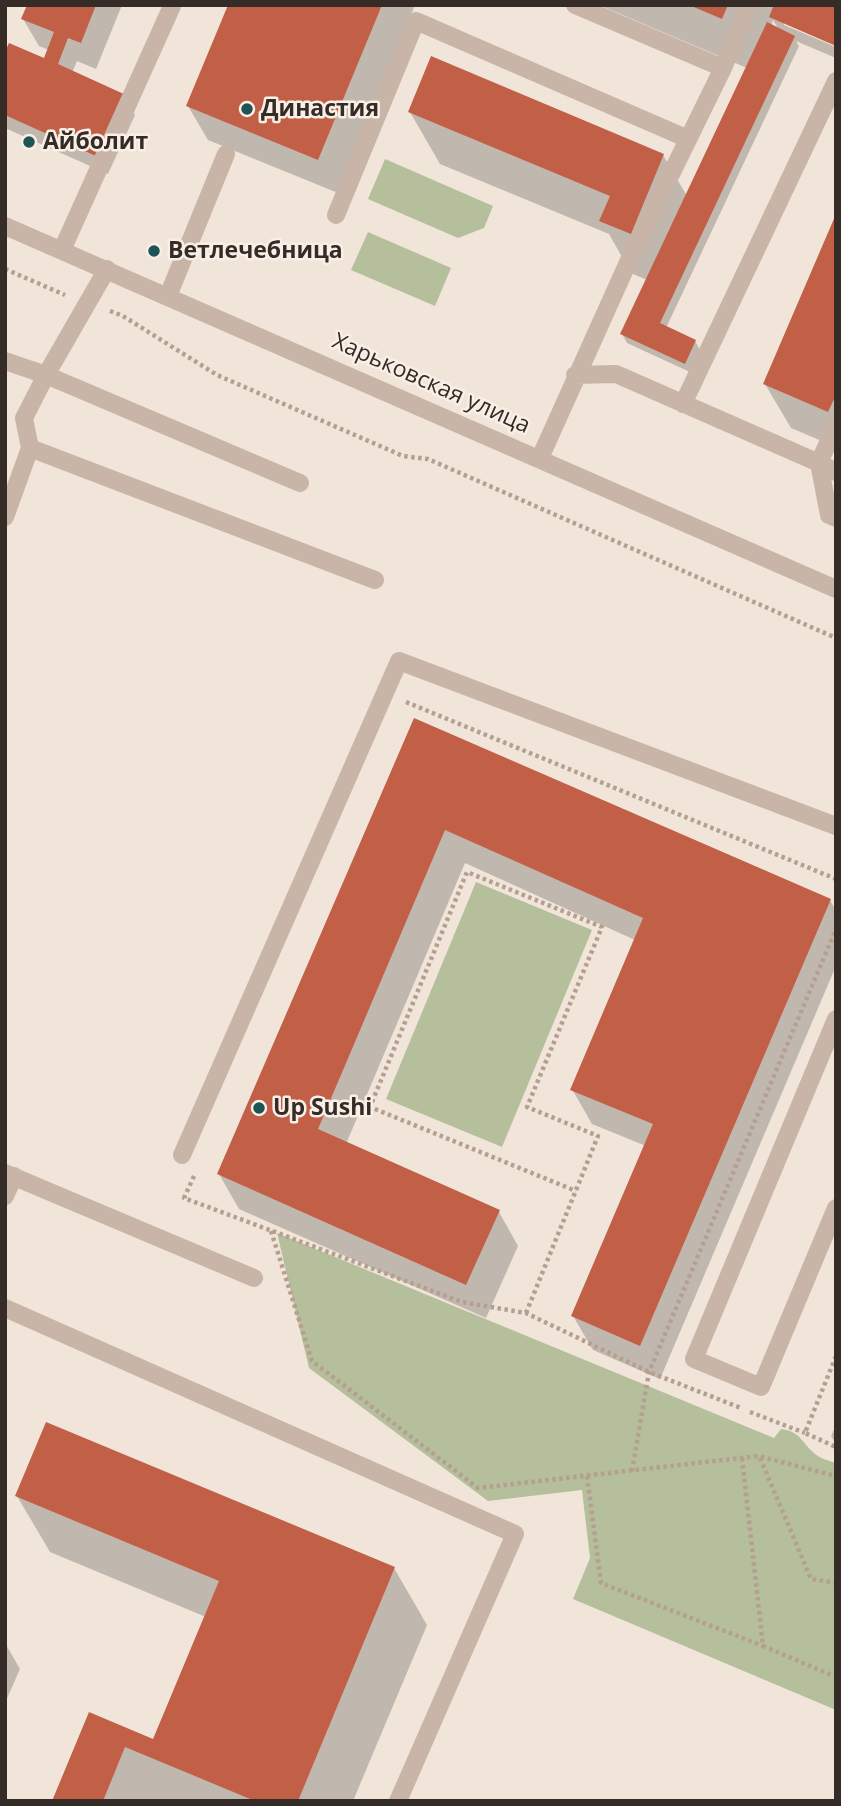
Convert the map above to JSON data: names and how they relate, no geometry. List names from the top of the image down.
{
  "streets": {
    "street": ["Харьковская улица"]
  },
  "places": [
    "Династия",
    "Айболит",
    "Ветлечебница",
    "Up Sushi"
  ]
}
